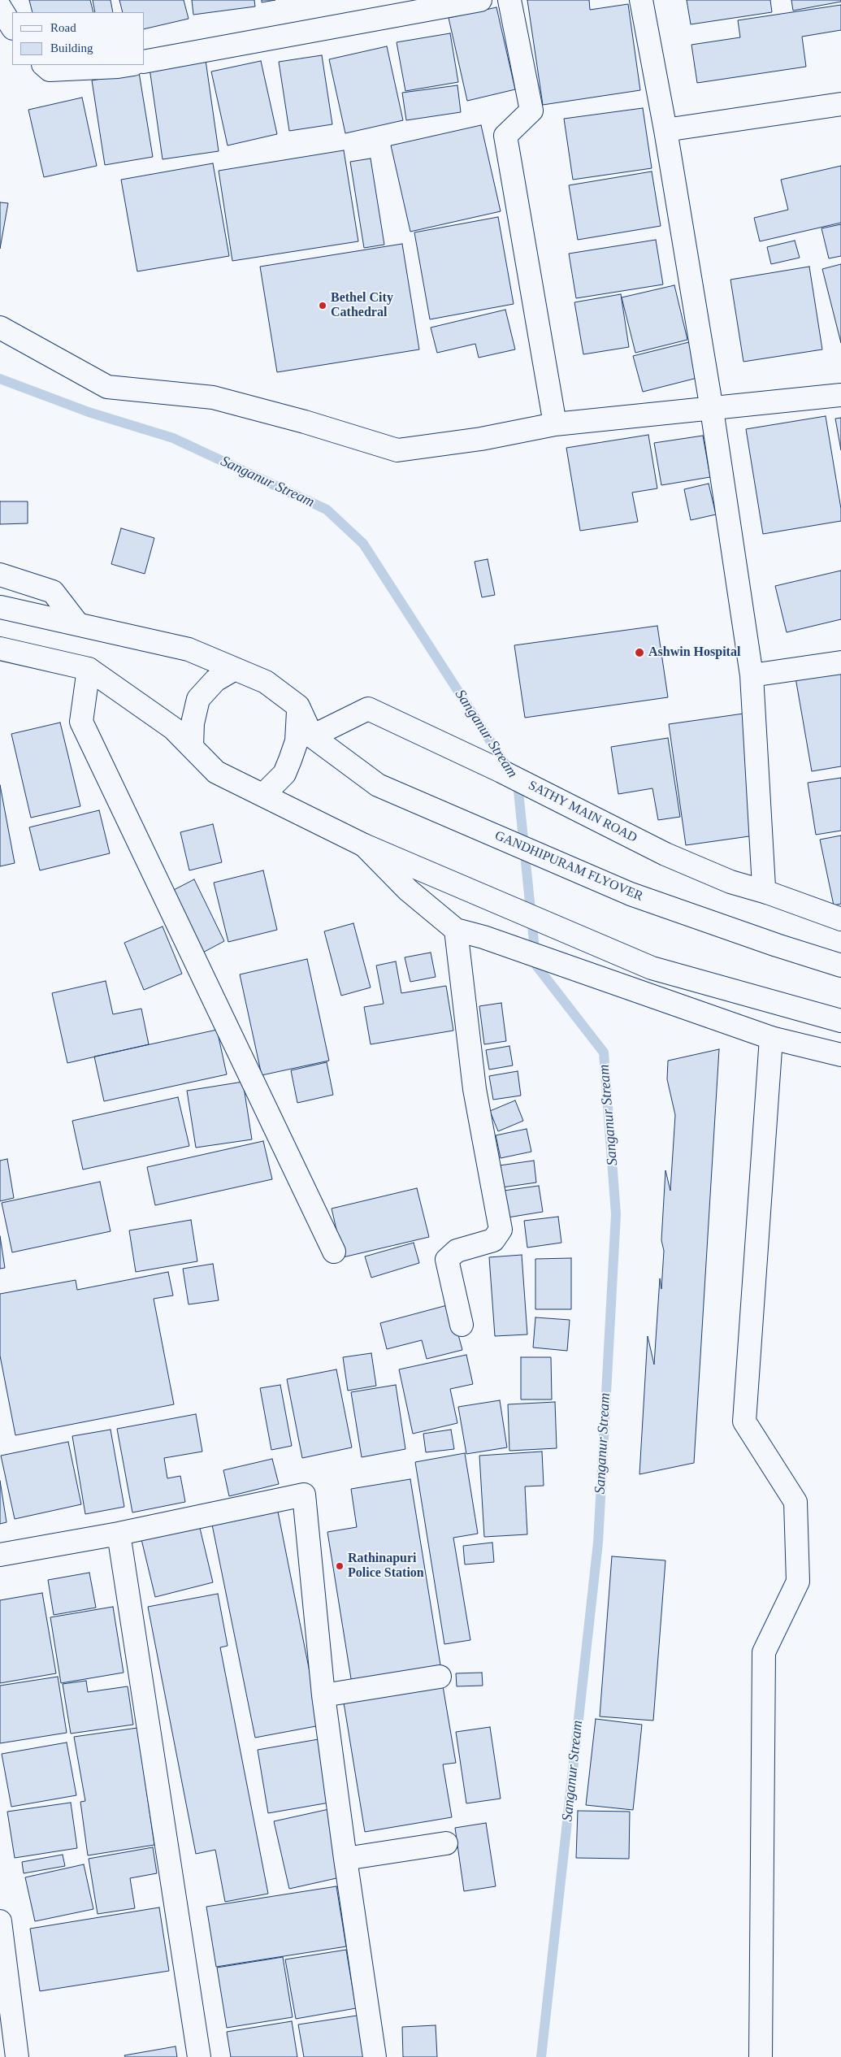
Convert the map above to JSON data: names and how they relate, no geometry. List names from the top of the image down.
{
  "streets": {
    "main road": ["SATHY MAIN ROAD", "GANDHIPURAM FLYOVER"]
  },
  "crossings": [
    ["SATHY MAIN ROAD", "GANDHIPURAM FLYOVER"]
  ],
  "water": ["Sanganur Stream"],
  "places": ["Bethel City Cathedral", "Ashwin Hospital", "Rathinapuri Police Station"],
  "legend": ["Road", "Building"]
}
